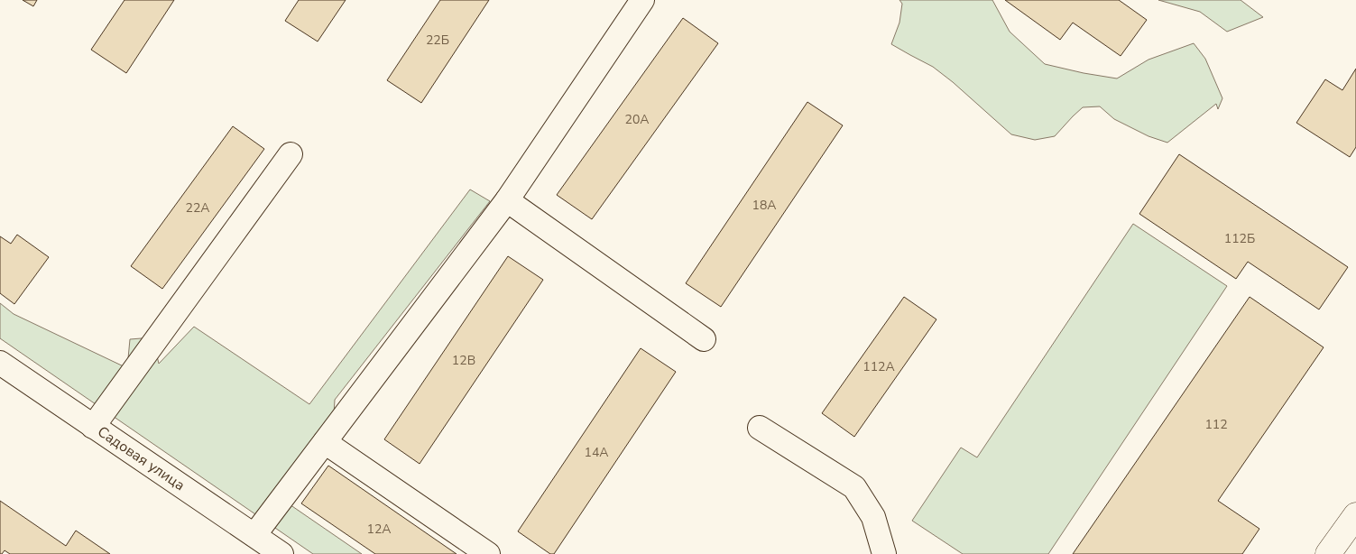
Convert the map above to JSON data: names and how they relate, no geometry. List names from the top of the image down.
{
  "streets": {
    "street": ["Садовая улица"]
  },
  "house_numbers": [
    "22Б",
    "20А",
    "18А",
    "22А",
    "112Б",
    "12В",
    "112А",
    "112",
    "14А",
    "12А"
  ]
}
